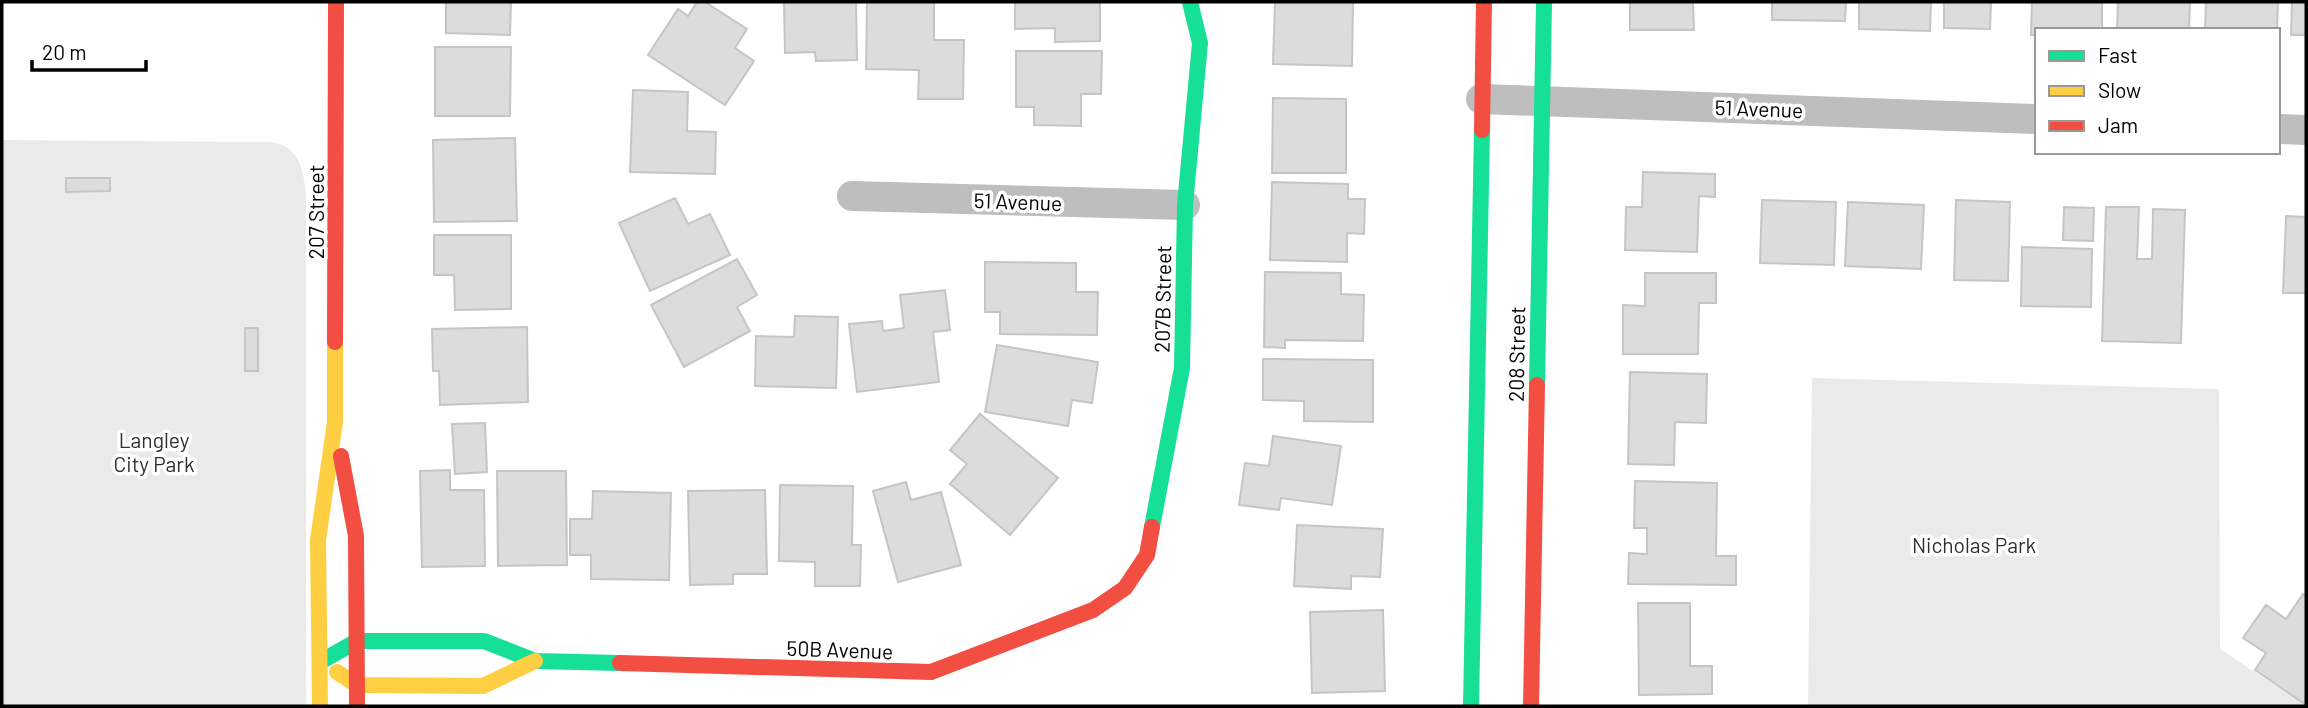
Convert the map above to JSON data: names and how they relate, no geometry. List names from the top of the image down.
{
  "streets": {
    "street": [
      "51 Avenue",
      "207 Street",
      "207B Street",
      "208 Street",
      "50B Avenue"
    ]
  },
  "crossings": [
    ["51 Avenue", "207B Street"],
    ["51 Avenue", "208 Street"],
    ["207 Street", "50B Avenue"],
    ["207B Street", "50B Avenue"]
  ],
  "parks": ["Langley City Park", "Nicholas Park"],
  "legend": ["Fast", "Slow", "Jam"],
  "scale_bar": "20 m"
}
